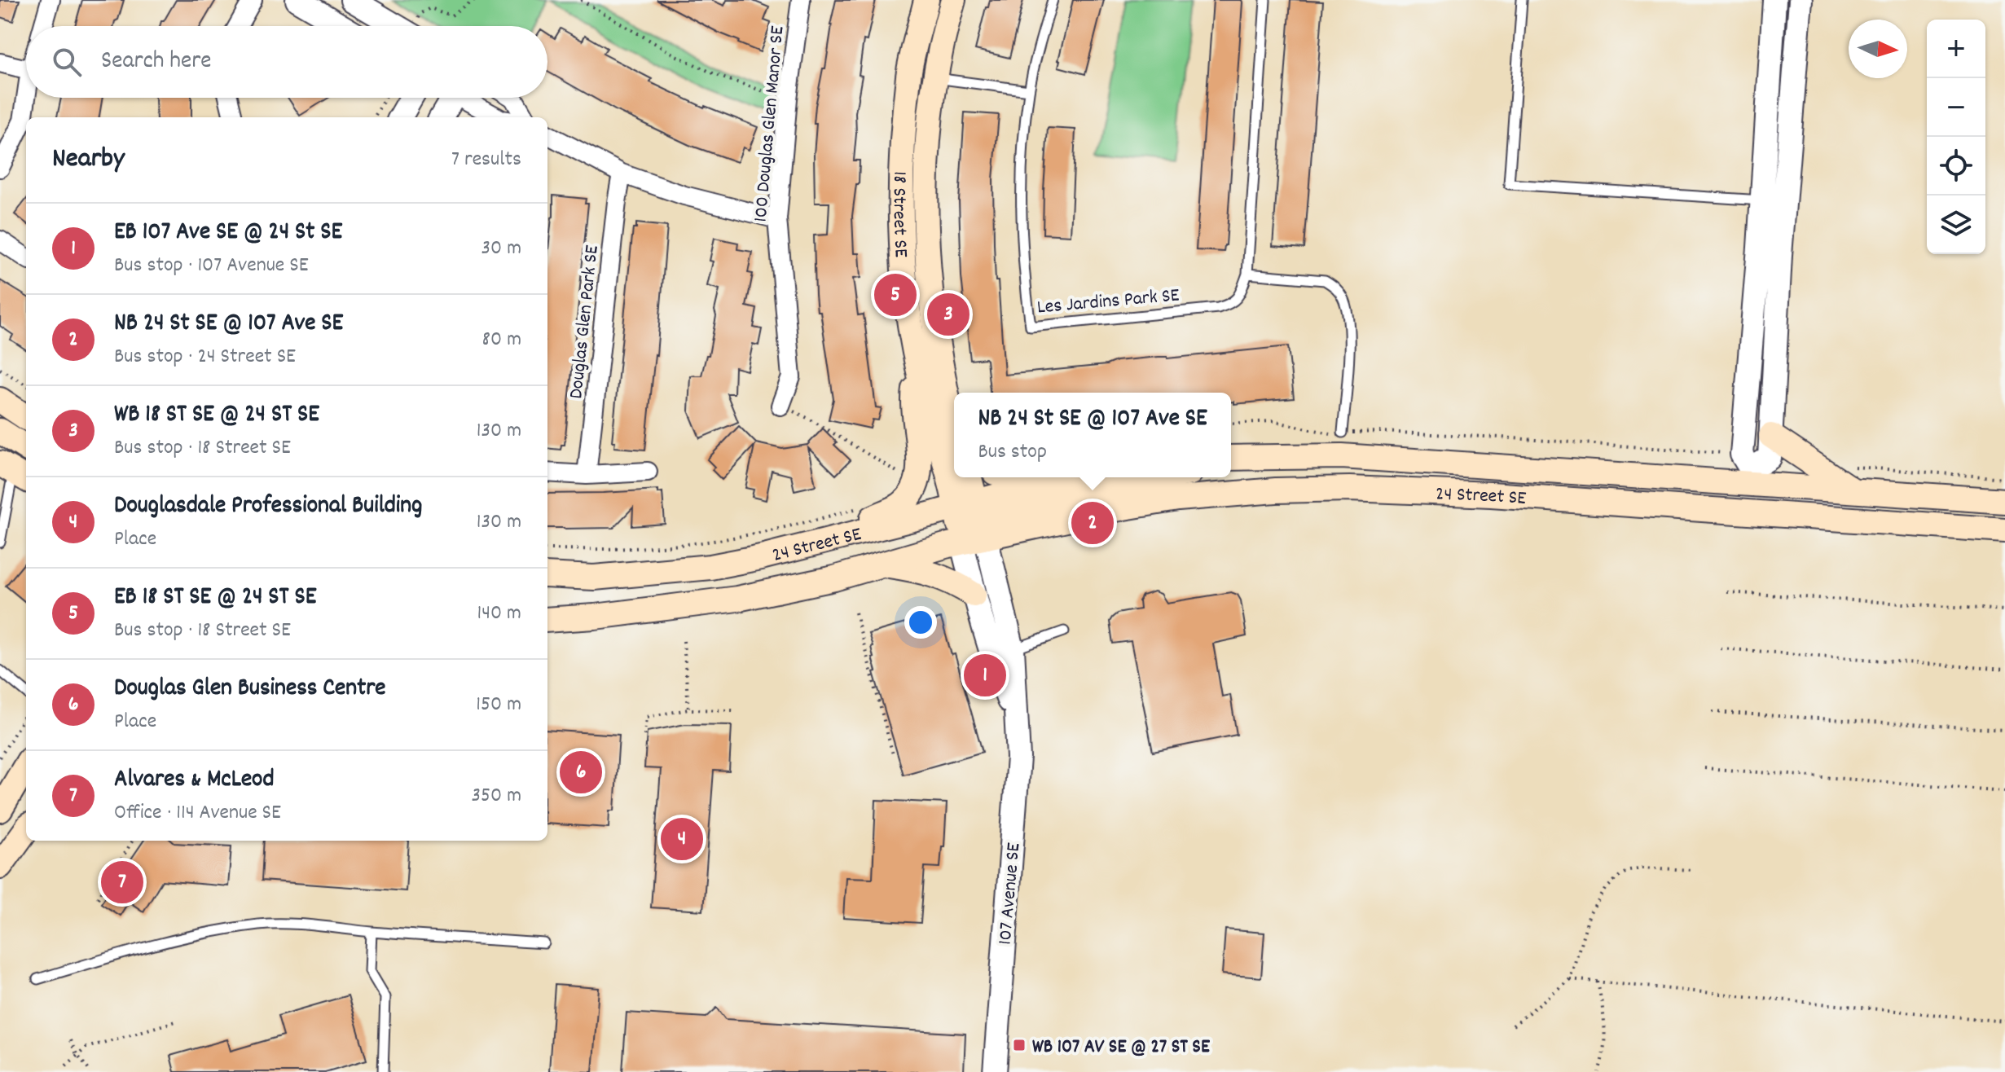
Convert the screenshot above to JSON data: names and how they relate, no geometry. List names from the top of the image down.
{
  "streets": {
    "main road": ["18 Street SE", "24 Street SE"],
    "street": ["100 Douglas Glen Manor SE", "Douglas Glen Park SE", "107 Avenue SE"],
    "lane": ["Les Jardins Park SE"]
  },
  "crossings": [
    ["18 Street SE", "24 Street SE"],
    ["18 Street SE", "107 Avenue SE"],
    ["24 Street SE", "107 Avenue SE"]
  ],
  "places": {
    "transit": ["WB 107 AV SE @ 27 ST SE"]
  },
  "north": "right",
  "page": {
    "map_buttons": ["+", "−"],
    "search": "Search here",
    "heading": ["Nearby", "7 results"],
    "list": [
      {
        "mark": "1",
        "name": "EB 107 Ave SE @ 24 St SE",
        "note": "Bus stop · 107 Avenue SE",
        "value": "30 m"
      },
      {
        "mark": "2",
        "name": "NB 24 St SE @ 107 Ave SE",
        "note": "Bus stop · 24 Street SE",
        "value": "80 m"
      },
      {
        "mark": "3",
        "name": "WB 18 ST SE @ 24 ST SE",
        "note": "Bus stop · 18 Street SE",
        "value": "130 m"
      },
      {
        "mark": "4",
        "name": "Douglasdale Professional Building",
        "note": "Place",
        "value": "130 m"
      },
      {
        "mark": "5",
        "name": "EB 18 ST SE @ 24 ST SE",
        "note": "Bus stop · 18 Street SE",
        "value": "140 m"
      },
      {
        "mark": "6",
        "name": "Douglas Glen Business Centre",
        "note": "Place",
        "value": "150 m"
      },
      {
        "mark": "7",
        "name": "Alvares & McLeod",
        "note": "Office · 114 Avenue SE",
        "value": "350 m"
      }
    ],
    "pins": [
      "5",
      "3",
      "2",
      "1",
      "6",
      "4",
      "7"
    ],
    "popup": ["NB 24 St SE @ 107 Ave SE", "Bus stop"]
  }
}
